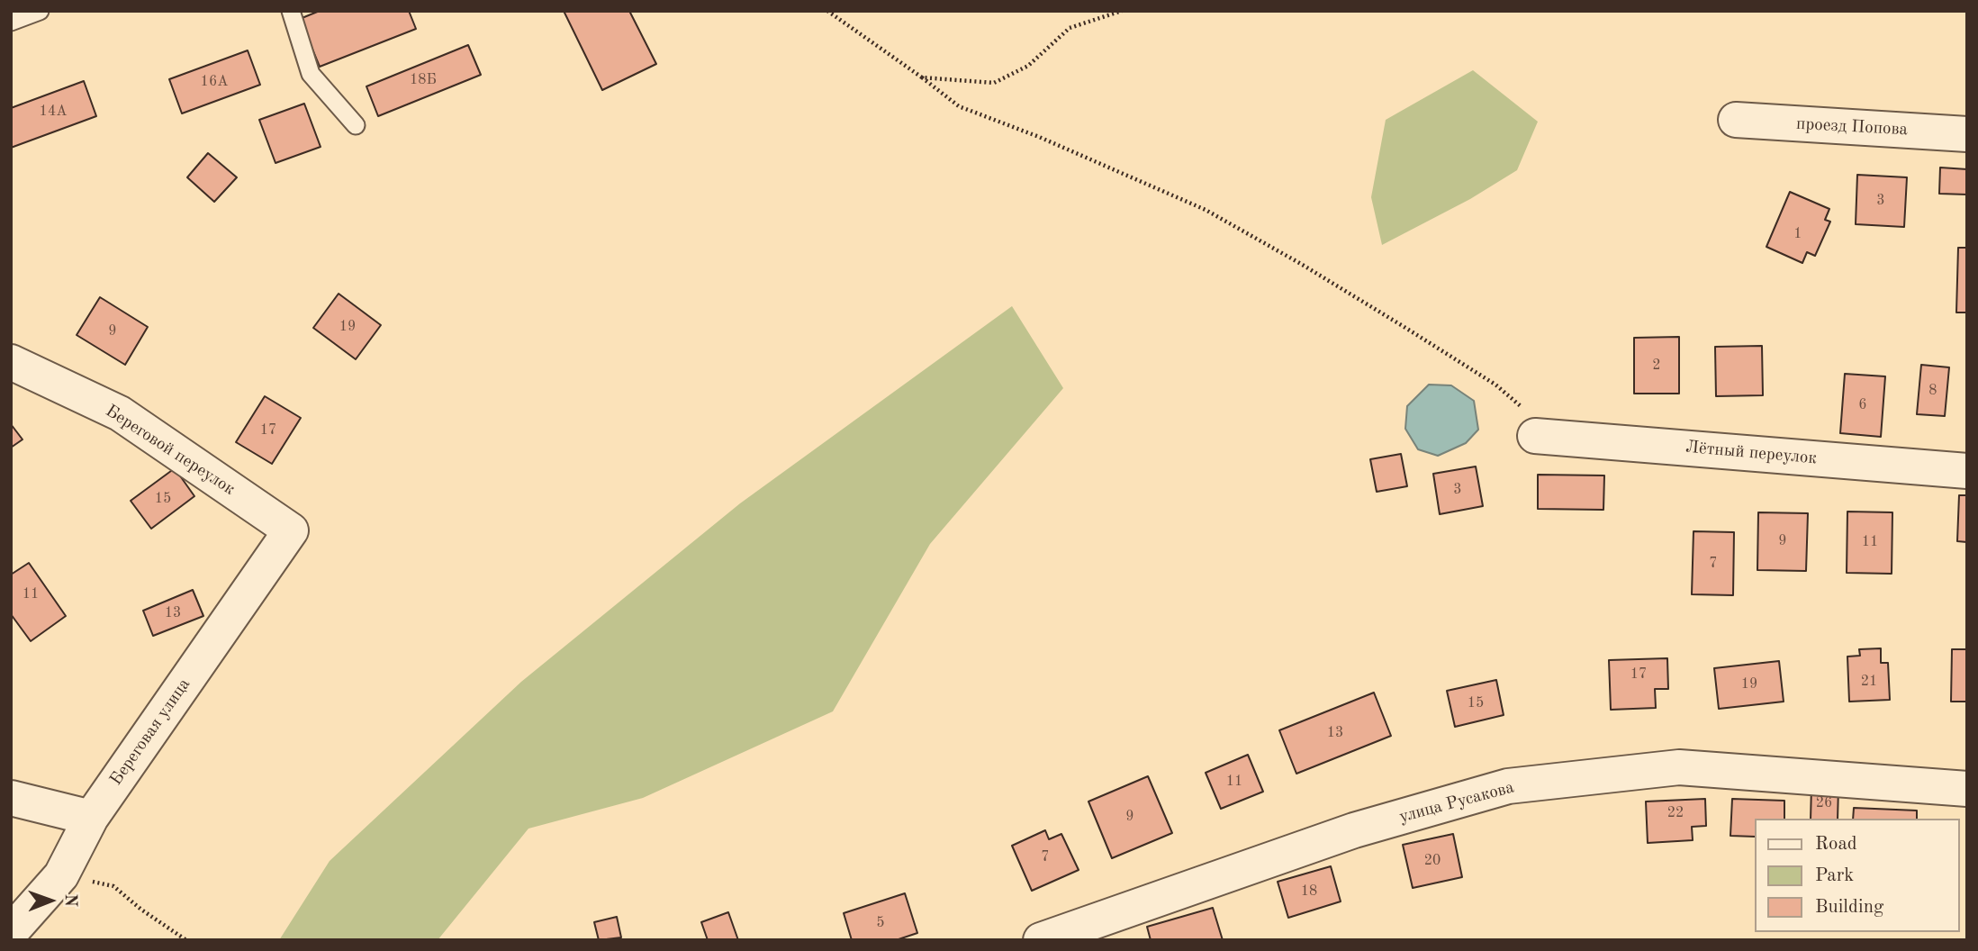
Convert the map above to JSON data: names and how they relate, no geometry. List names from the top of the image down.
{
  "streets": {
    "street": [
      "проезд Попова",
      "Береговой переулок",
      "Лётный переулок",
      "Береговая улица",
      "улица Русакова"
    ]
  },
  "crossings": [
    ["Береговой переулок", "Береговая улица"]
  ],
  "house_numbers": [
    "18Б",
    "16А",
    "14А",
    "3",
    "1",
    "19",
    "9",
    "2",
    "8",
    "6",
    "17",
    "3",
    "15",
    "9",
    "11",
    "7",
    "11",
    "13",
    "17",
    "21",
    "19",
    "15",
    "13",
    "11",
    "26",
    "22",
    "9",
    "7",
    "20",
    "18",
    "5"
  ],
  "legend": ["Road", "Park", "Building"],
  "north": "right"
}
